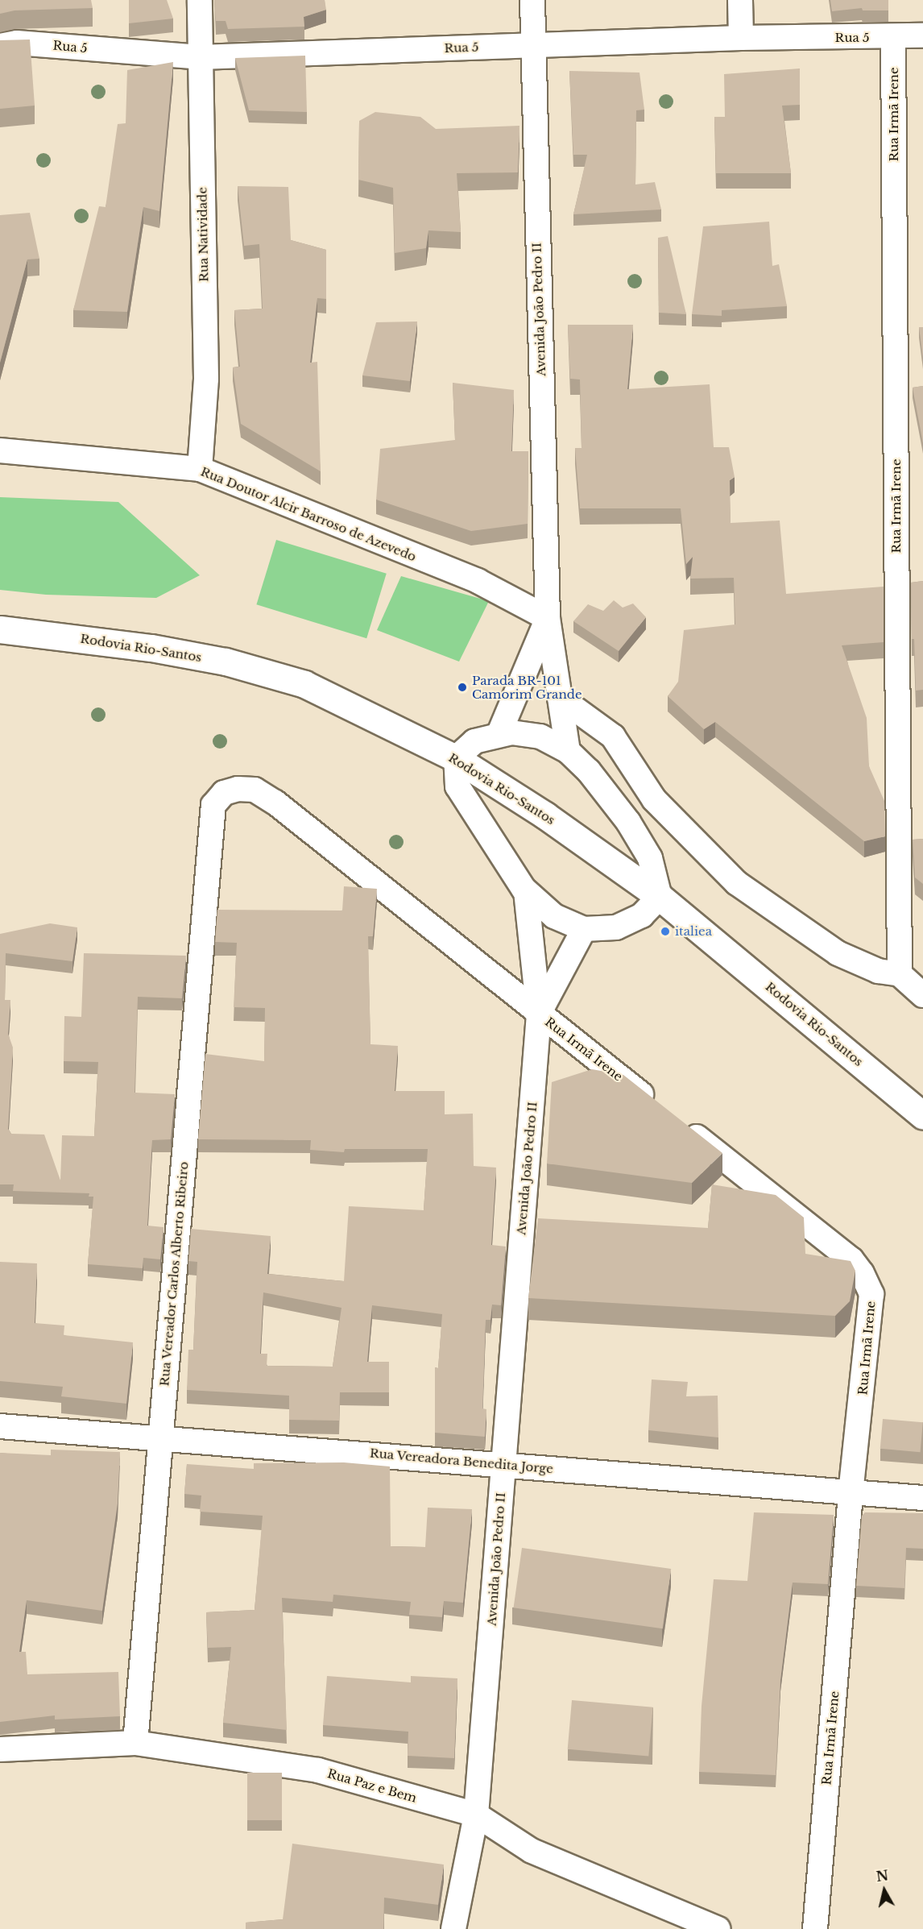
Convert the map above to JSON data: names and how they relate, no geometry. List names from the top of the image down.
{
  "streets": {
    "highway": ["Rodovia Rio-Santos"],
    "street": [
      "Rua 5",
      "Rua Irmã Irene",
      "Rua Natividade",
      "Avenida João Pedro II",
      "Rua Doutor Alcir Barroso de Azevedo",
      "Rua Vereador Carlos Alberto Ribeiro",
      "Rua Vereadora Benedita Jorge",
      "Rua Paz e Bem"
    ]
  },
  "crossings": [
    ["Rua 5", "Rua Irmã Irene"],
    ["Rua 5", "Rua Natividade"],
    ["Rua 5", "Avenida João Pedro II"],
    ["Rua Irmã Irene", "Avenida João Pedro II"],
    ["Rua Irmã Irene", "Rua Vereador Carlos Alberto Ribeiro"],
    ["Rua Irmã Irene", "Rua Vereadora Benedita Jorge"],
    ["Rua Natividade", "Rua Doutor Alcir Barroso de Azevedo"],
    ["Avenida João Pedro II", "Rua Doutor Alcir Barroso de Azevedo"],
    ["Avenida João Pedro II", "Rua Vereadora Benedita Jorge"],
    ["Avenida João Pedro II", "Rua Paz e Bem"],
    ["Rua Vereador Carlos Alberto Ribeiro", "Rua Vereadora Benedita Jorge"],
    ["Rua Vereador Carlos Alberto Ribeiro", "Rua Paz e Bem"]
  ],
  "places": ["Parada BR-101 Camorim Grande", "italiea"],
  "north": "top"
}
